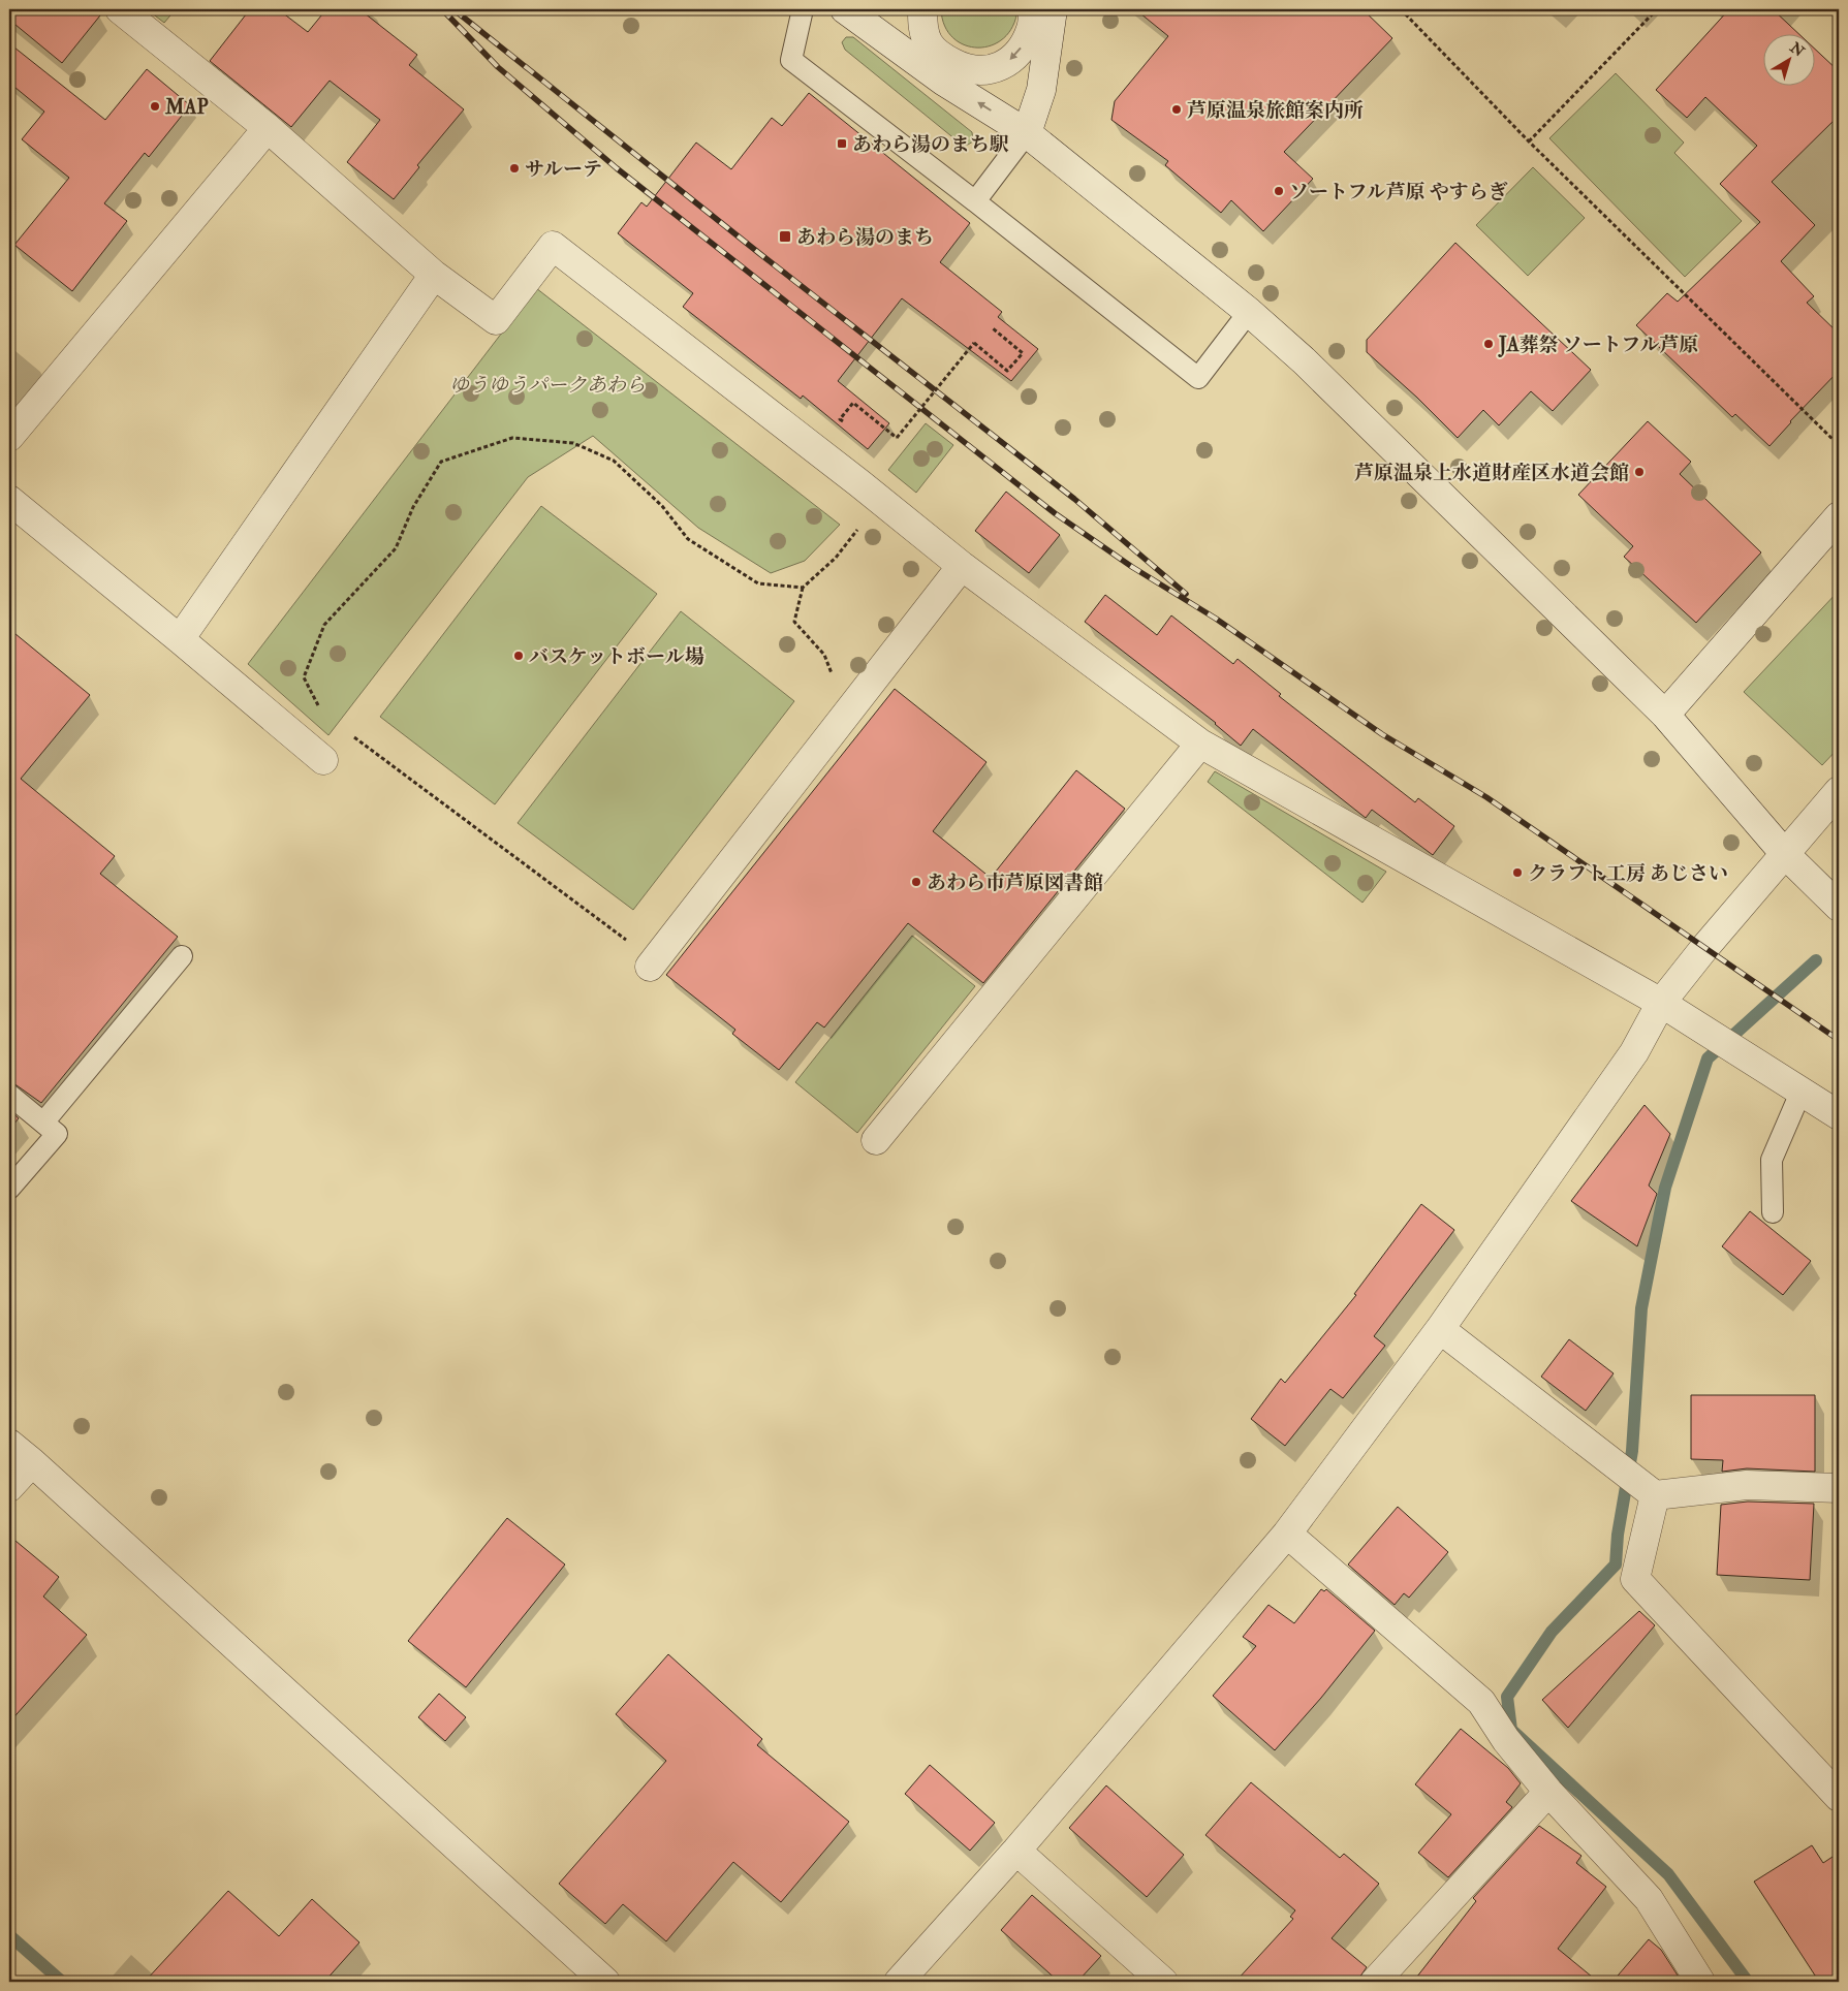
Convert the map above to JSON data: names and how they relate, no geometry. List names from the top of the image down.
{
  "parks": ["ゆうゆうパークあわら"],
  "places": {
    "other": [
      "MAP",
      "芦原温泉旅館案内所",
      "サルーテ",
      "ソートフル芦原 やすらぎ",
      "JA葬祭 ソートフル芦原",
      "芦原温泉上水道財産区水道会館",
      "バスケットボール場",
      "クラフト工房 あじさい",
      "あわら市芦原図書館"
    ],
    "transit": ["あわら湯のまち駅", "あわら湯のまち"]
  },
  "north": "top right"
}
